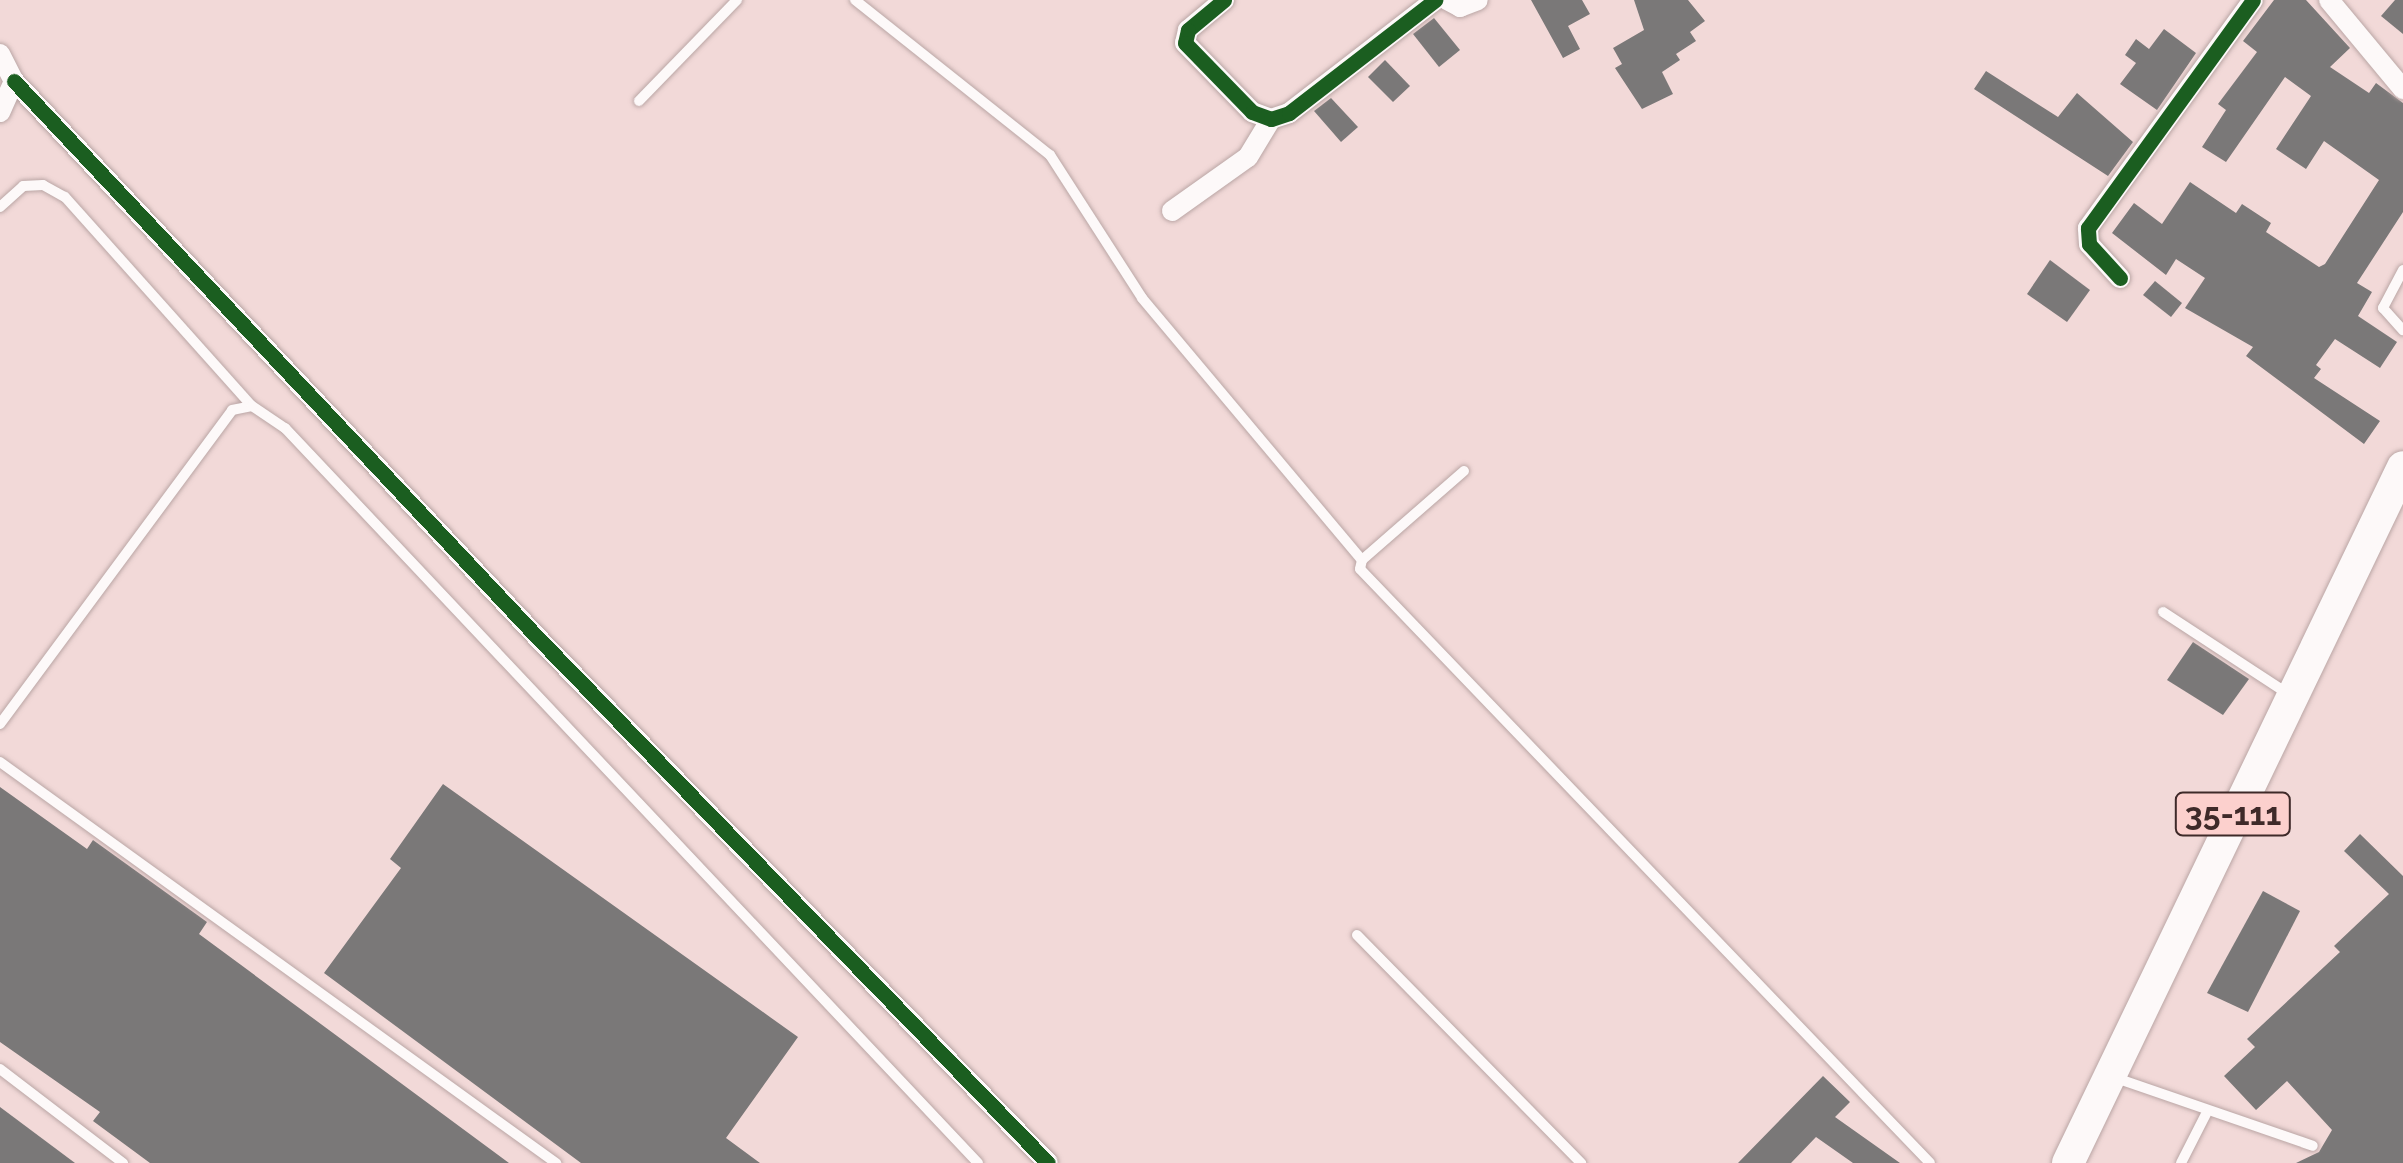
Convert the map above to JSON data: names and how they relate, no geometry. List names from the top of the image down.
{
  "streets": {
    "main road": ["35-111"]
  }
}
